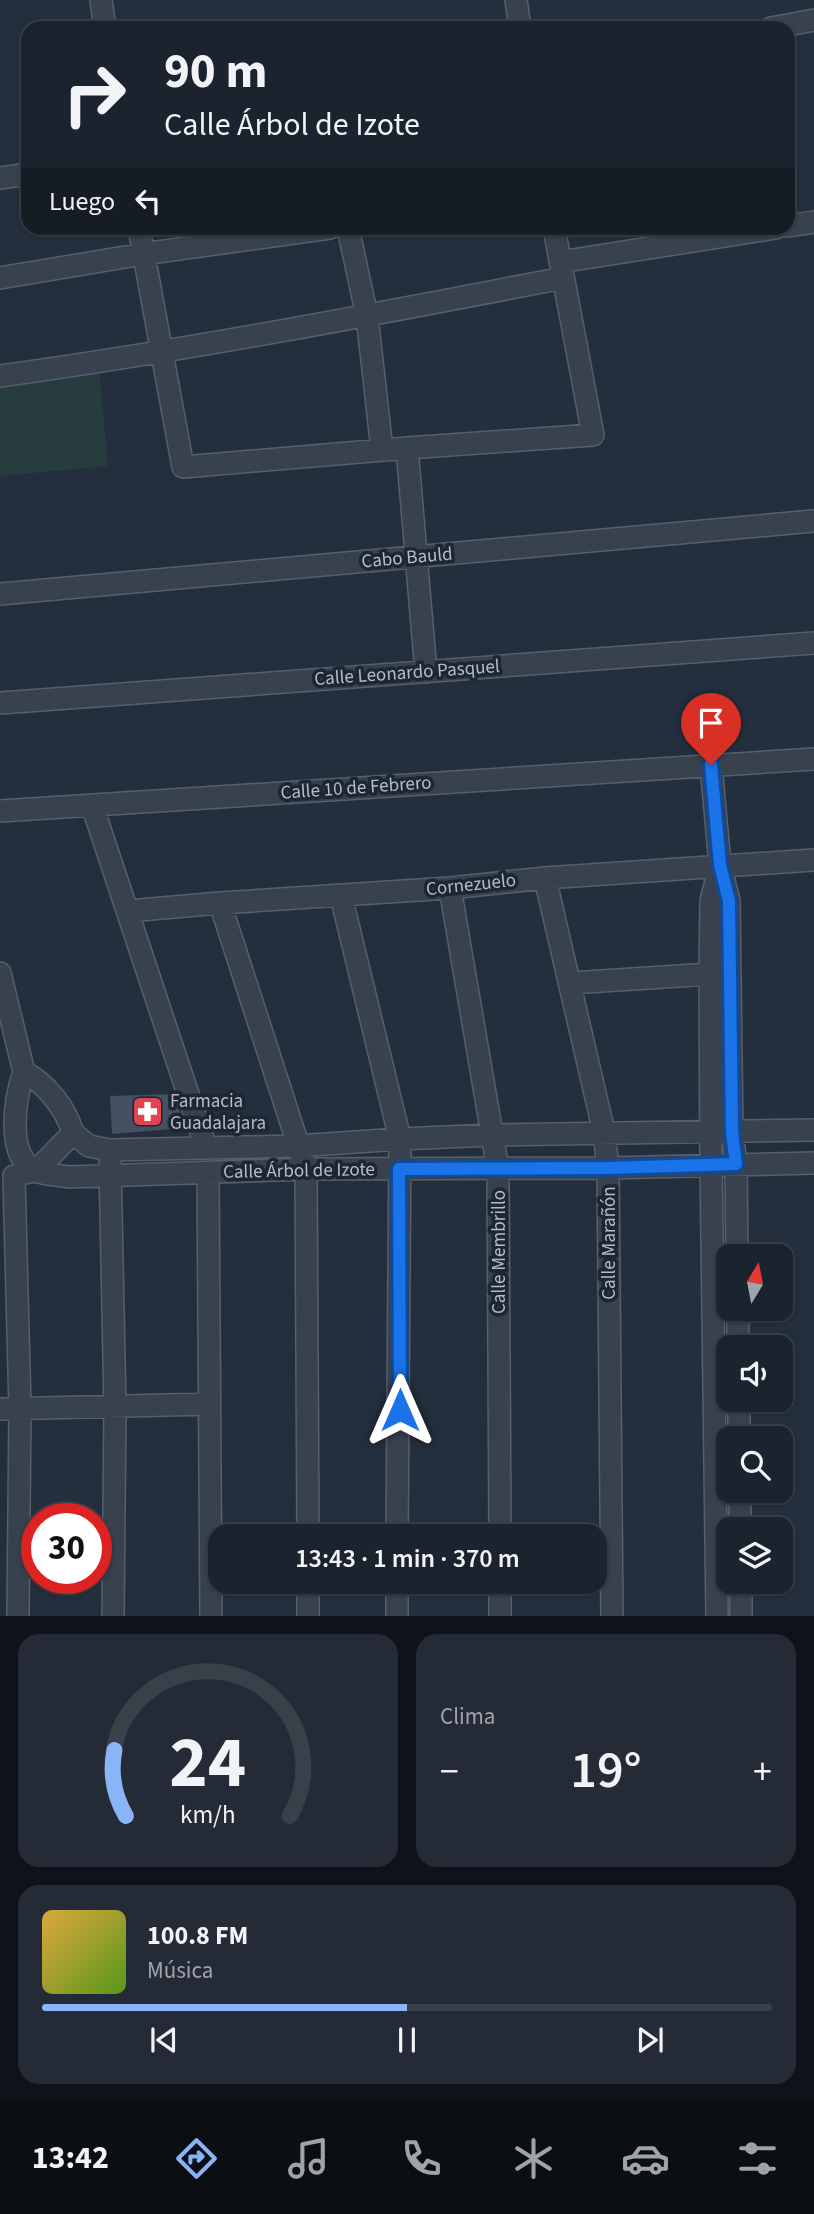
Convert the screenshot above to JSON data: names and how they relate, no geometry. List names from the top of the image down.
{
  "streets": {
    "street": [
      "Cabo Bauld",
      "Calle Leonardo Pasquel",
      "Calle 10 de Febrero",
      "Cornezuelo",
      "Calle Árbol de Izote",
      "Calle Marañón",
      "Calle Membrillo"
    ]
  },
  "crossings": [
    ["Cornezuelo", "Calle Marañón"],
    ["Cornezuelo", "Calle Membrillo"],
    ["Calle Árbol de Izote", "Calle Marañón"],
    ["Calle Árbol de Izote", "Calle Membrillo"]
  ],
  "places": {
    "pharmacy": ["Farmacia Guadalajara"]
  },
  "north": "top",
  "page": {
    "turn": ["90 m", "Calle Árbol de Izote"],
    "then": "Luego",
    "limit": "30",
    "trip": "13:43 · 1 min · 370 m",
    "tile": "Clima",
    "heat": ["−", "19°", "+"],
    "song": ["100.8 FM", "Música"],
    "tabs": "13:42",
    "gauge": ["24", "km/h"]
  }
}
